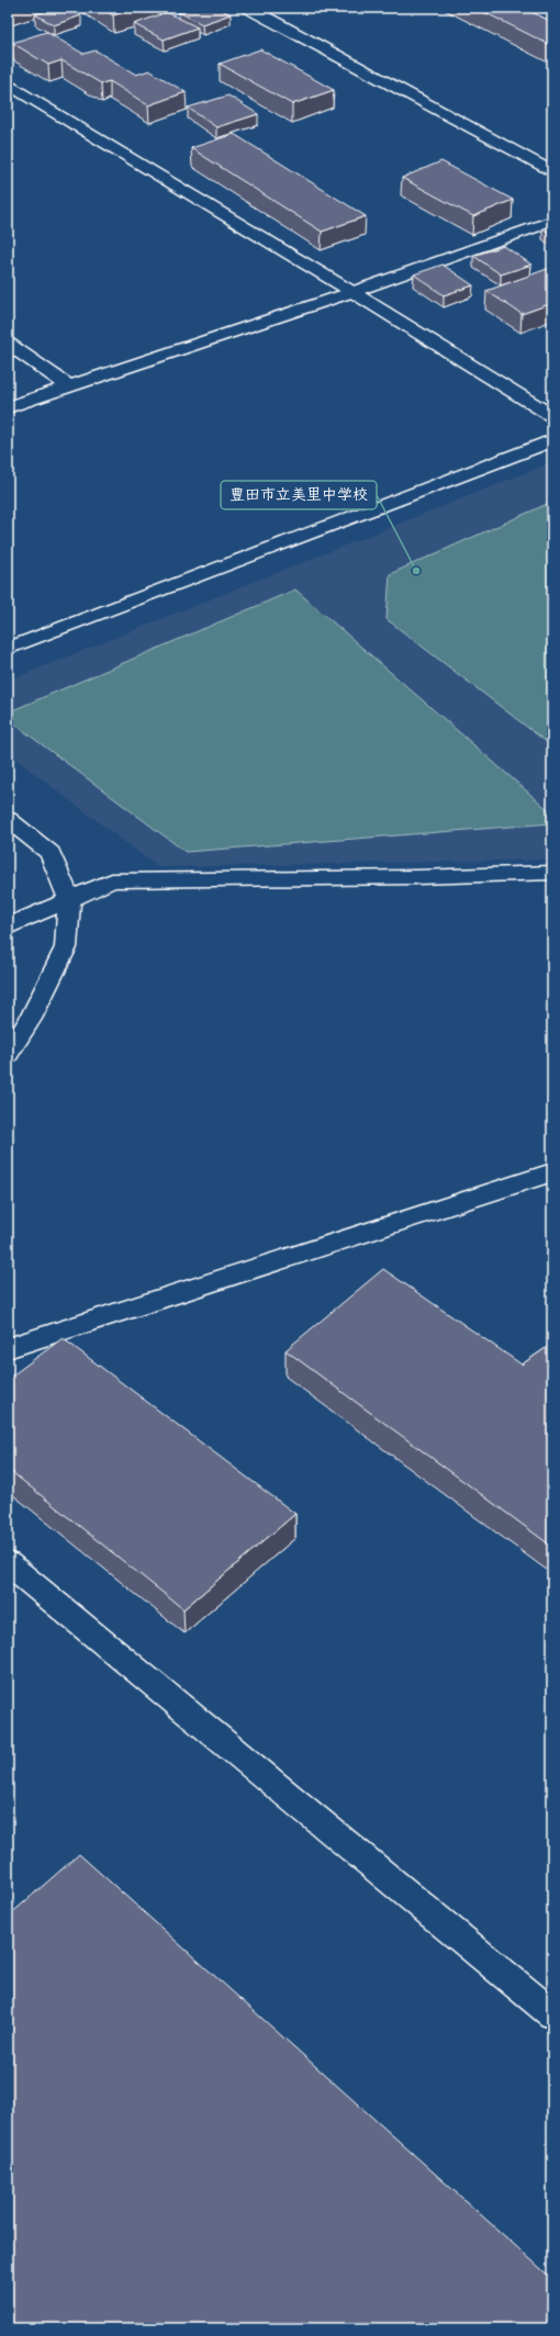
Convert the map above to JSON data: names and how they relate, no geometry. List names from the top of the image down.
{
  "places": ["豊田市立美里中学校"]
}
